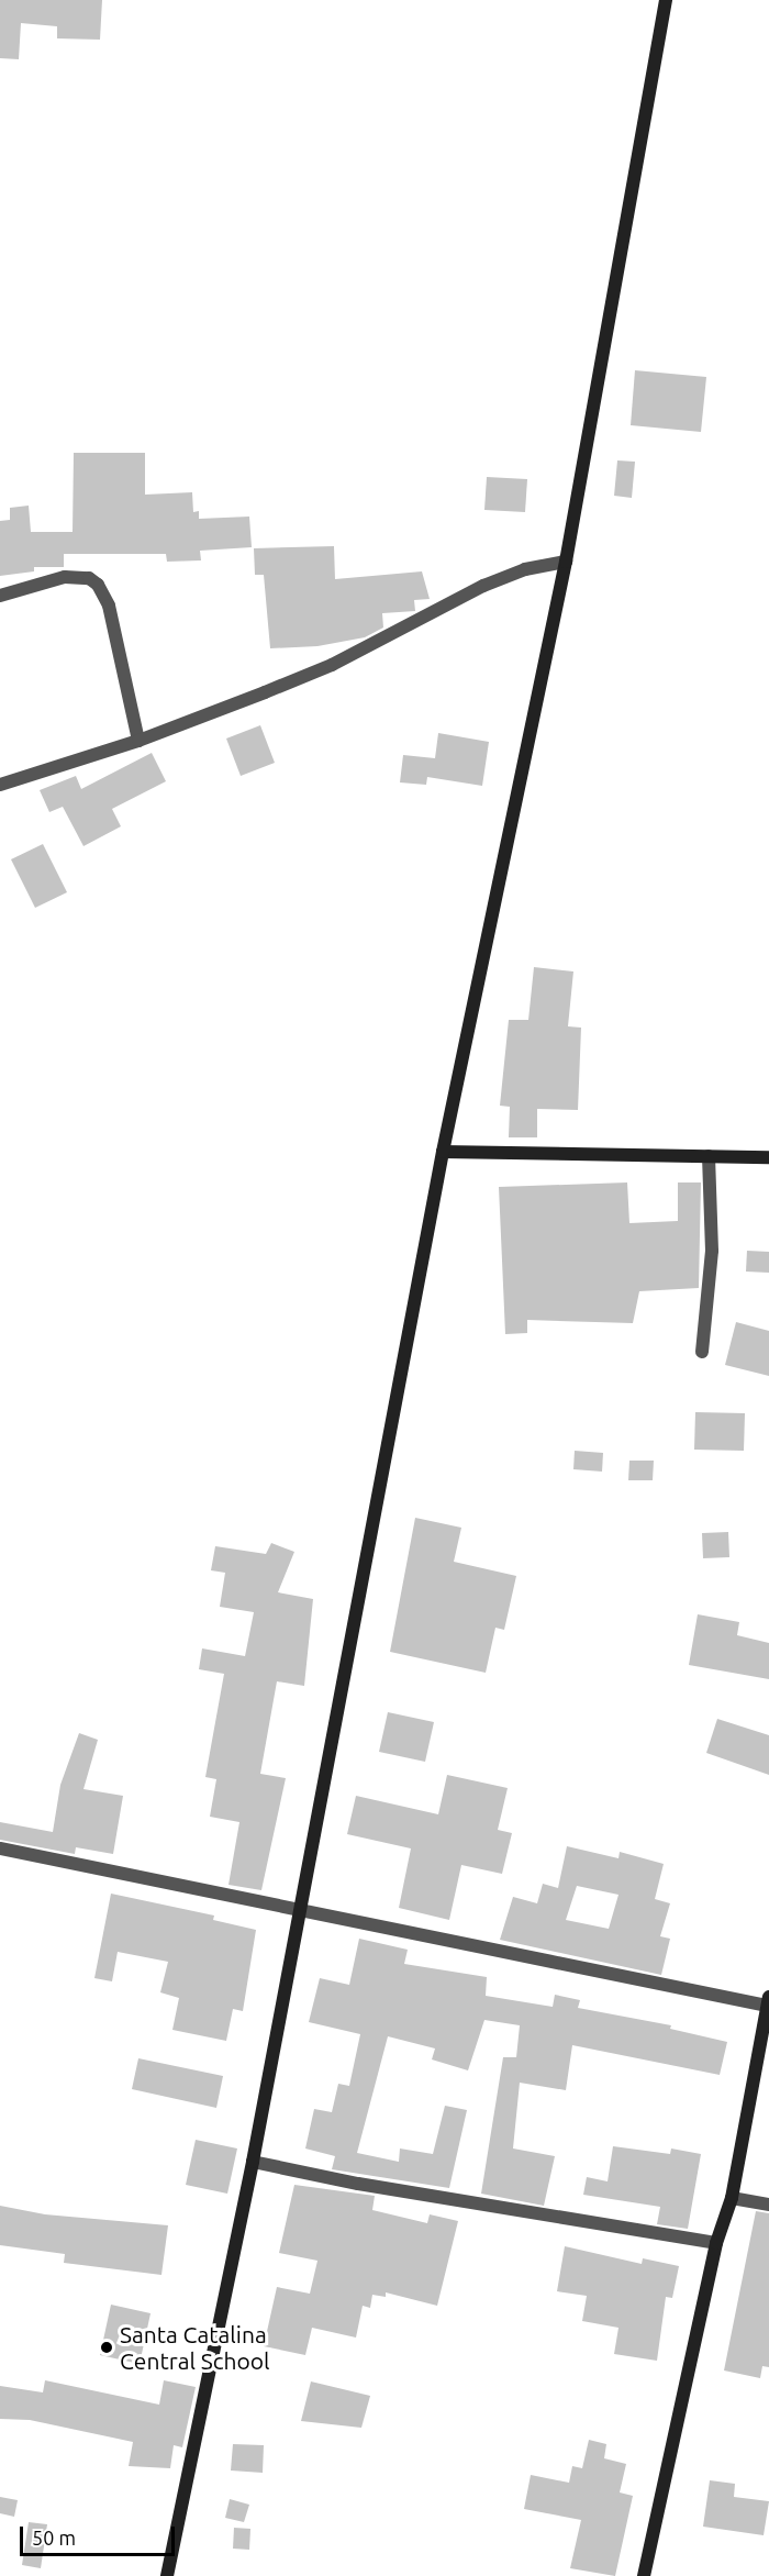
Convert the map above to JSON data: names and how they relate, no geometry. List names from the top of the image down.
{
  "places": ["Santa Catalina Central School"],
  "scale_bar": "50 m"
}
